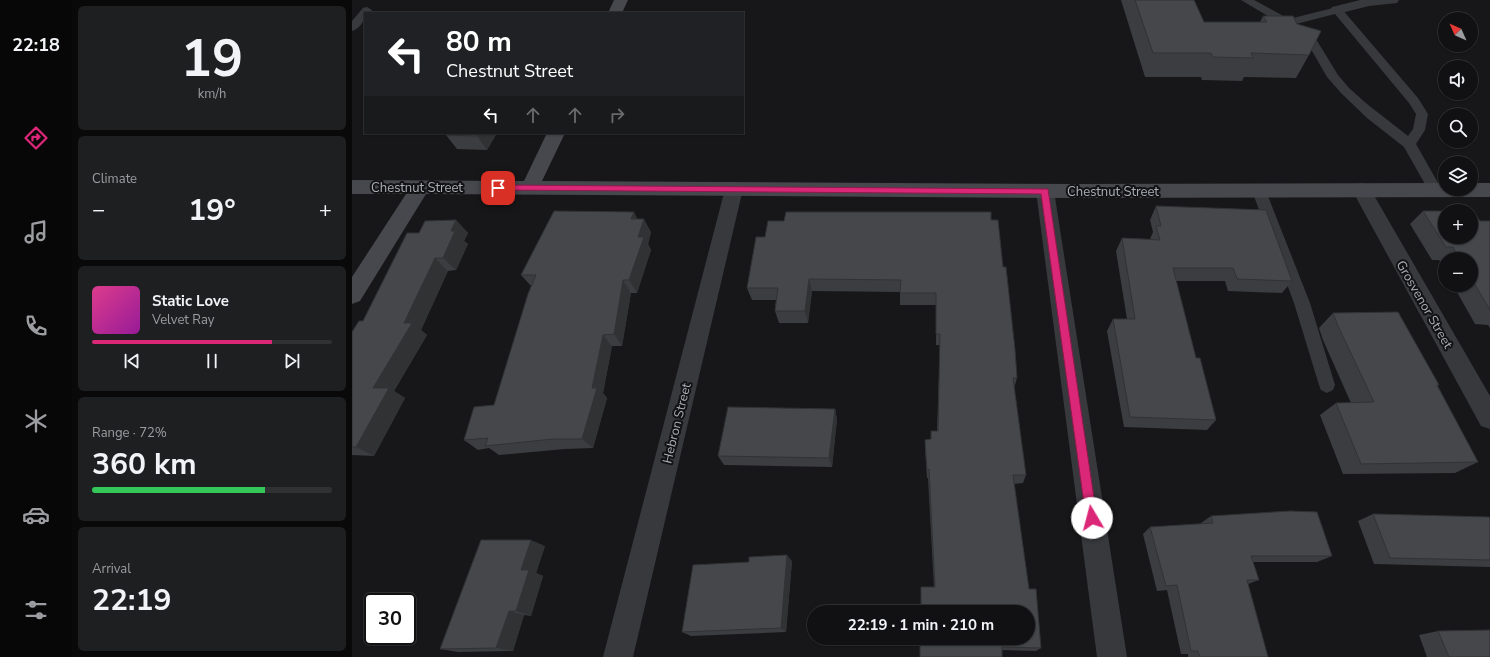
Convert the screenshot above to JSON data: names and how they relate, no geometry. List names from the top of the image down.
{
  "streets": {
    "main road": ["Chestnut Street"],
    "street": ["Grosvenor Street", "Hebron Street"]
  },
  "crossings": [
    ["Chestnut Street", "Grosvenor Street"],
    ["Chestnut Street", "Hebron Street"]
  ],
  "north": "top left",
  "page": {
    "tabs": "22:18",
    "tile": [
      ["19", "km/h"],
      "Climate",
      ["Range · 72%", "360 km"],
      ["Arrival", "22:19"]
    ],
    "map_buttons": ["+", "−"],
    "turn": ["80 m", "Chestnut Street"],
    "heat": ["−", "19°", "+"],
    "song": ["Static Love", "Velvet Ray"],
    "limit": "30",
    "trip": "22:19 · 1 min · 210 m"
  }
}
